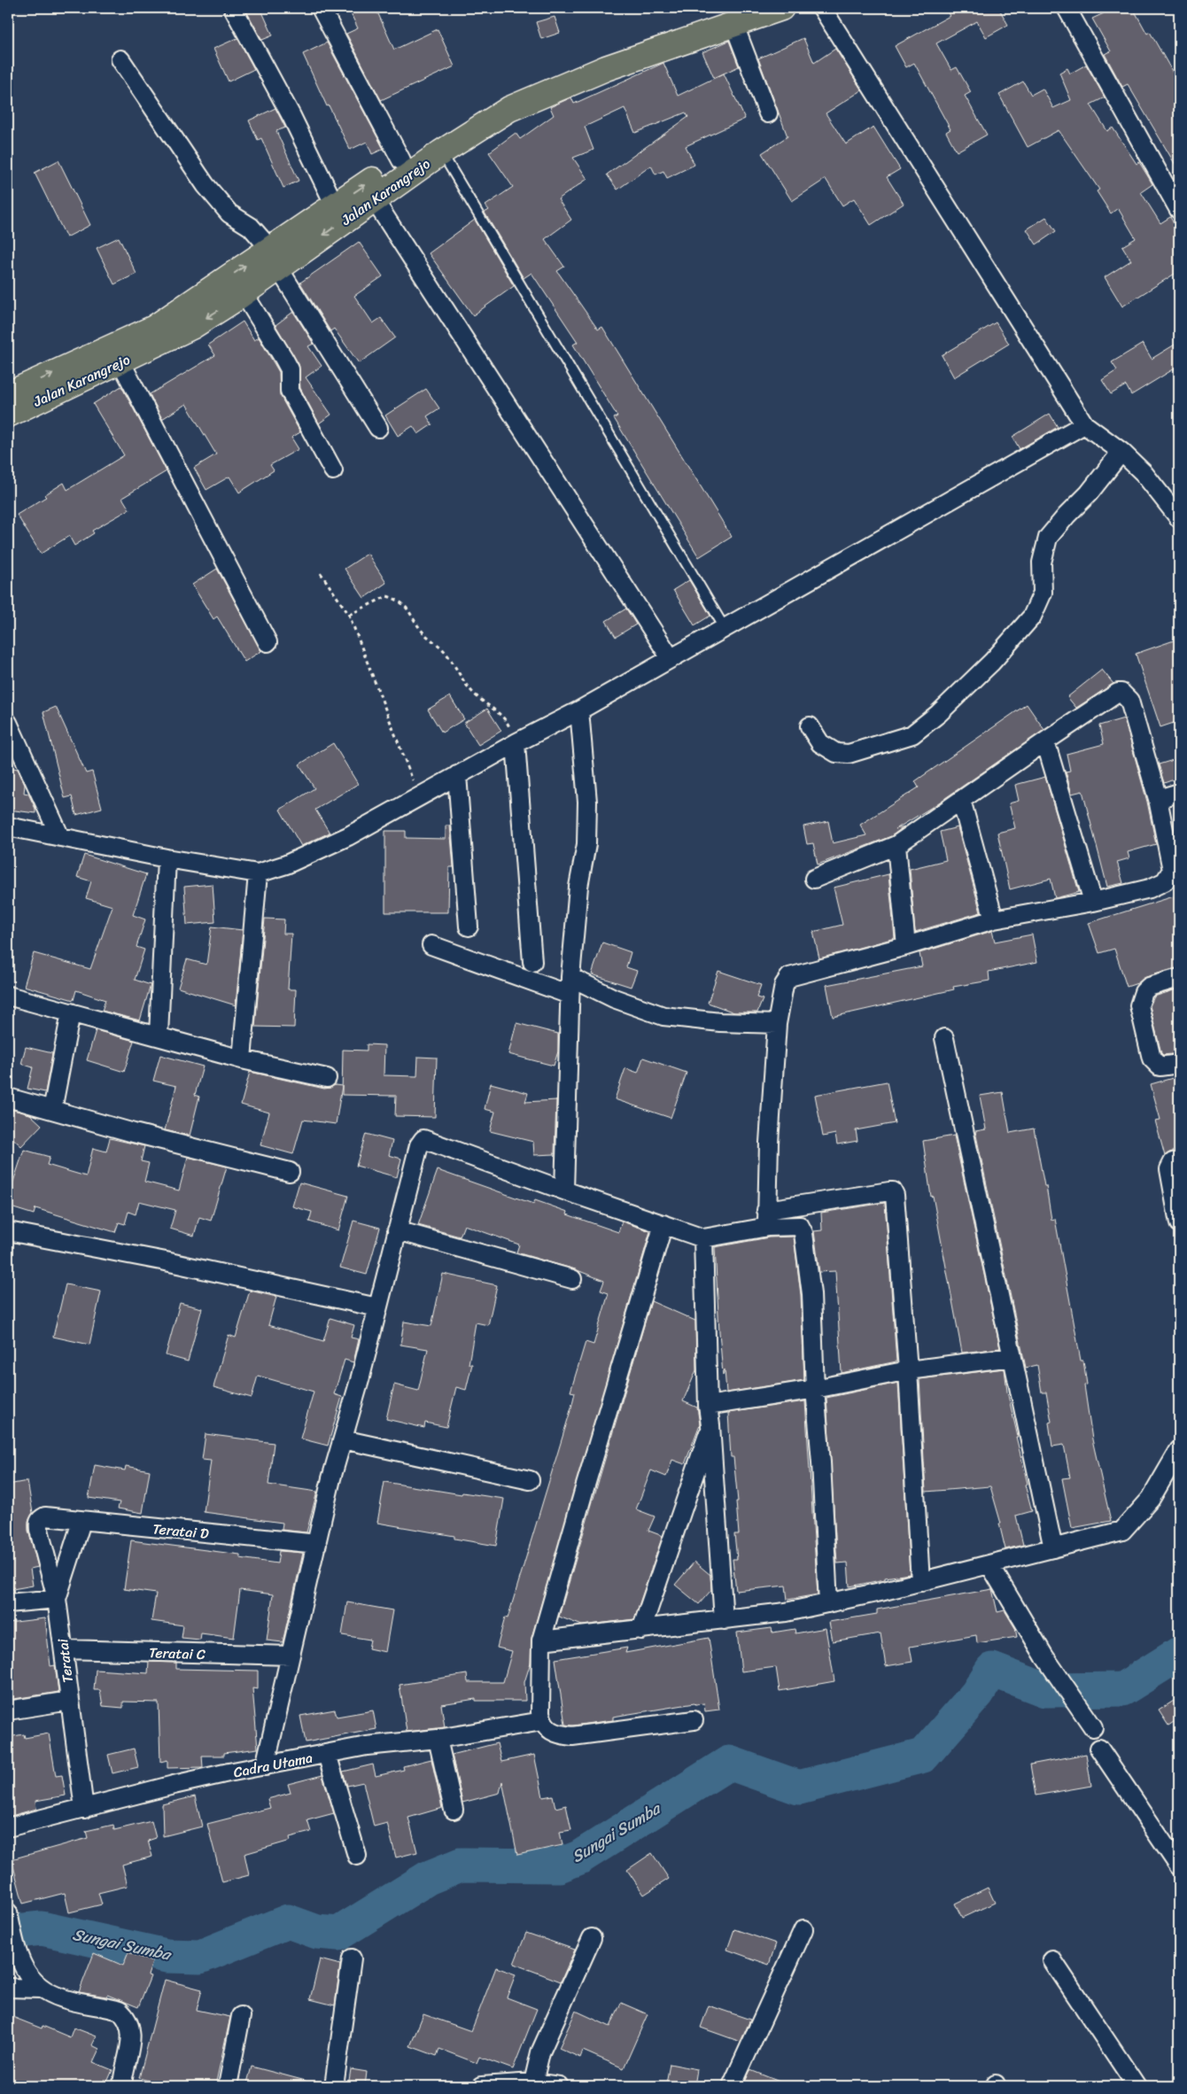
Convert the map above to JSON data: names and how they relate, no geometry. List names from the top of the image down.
{
  "streets": {
    "main road": ["Jalan Karangrejo"],
    "street": [
      "Teratai D",
      "Teratai C",
      "Teratai",
      "Cadra Utama"
    ]
  },
  "crossings": [
    ["Teratai D", "Teratai"],
    ["Teratai C", "Teratai"],
    ["Teratai", "Cadra Utama"]
  ],
  "water": ["Sungai Sumba"]
}
